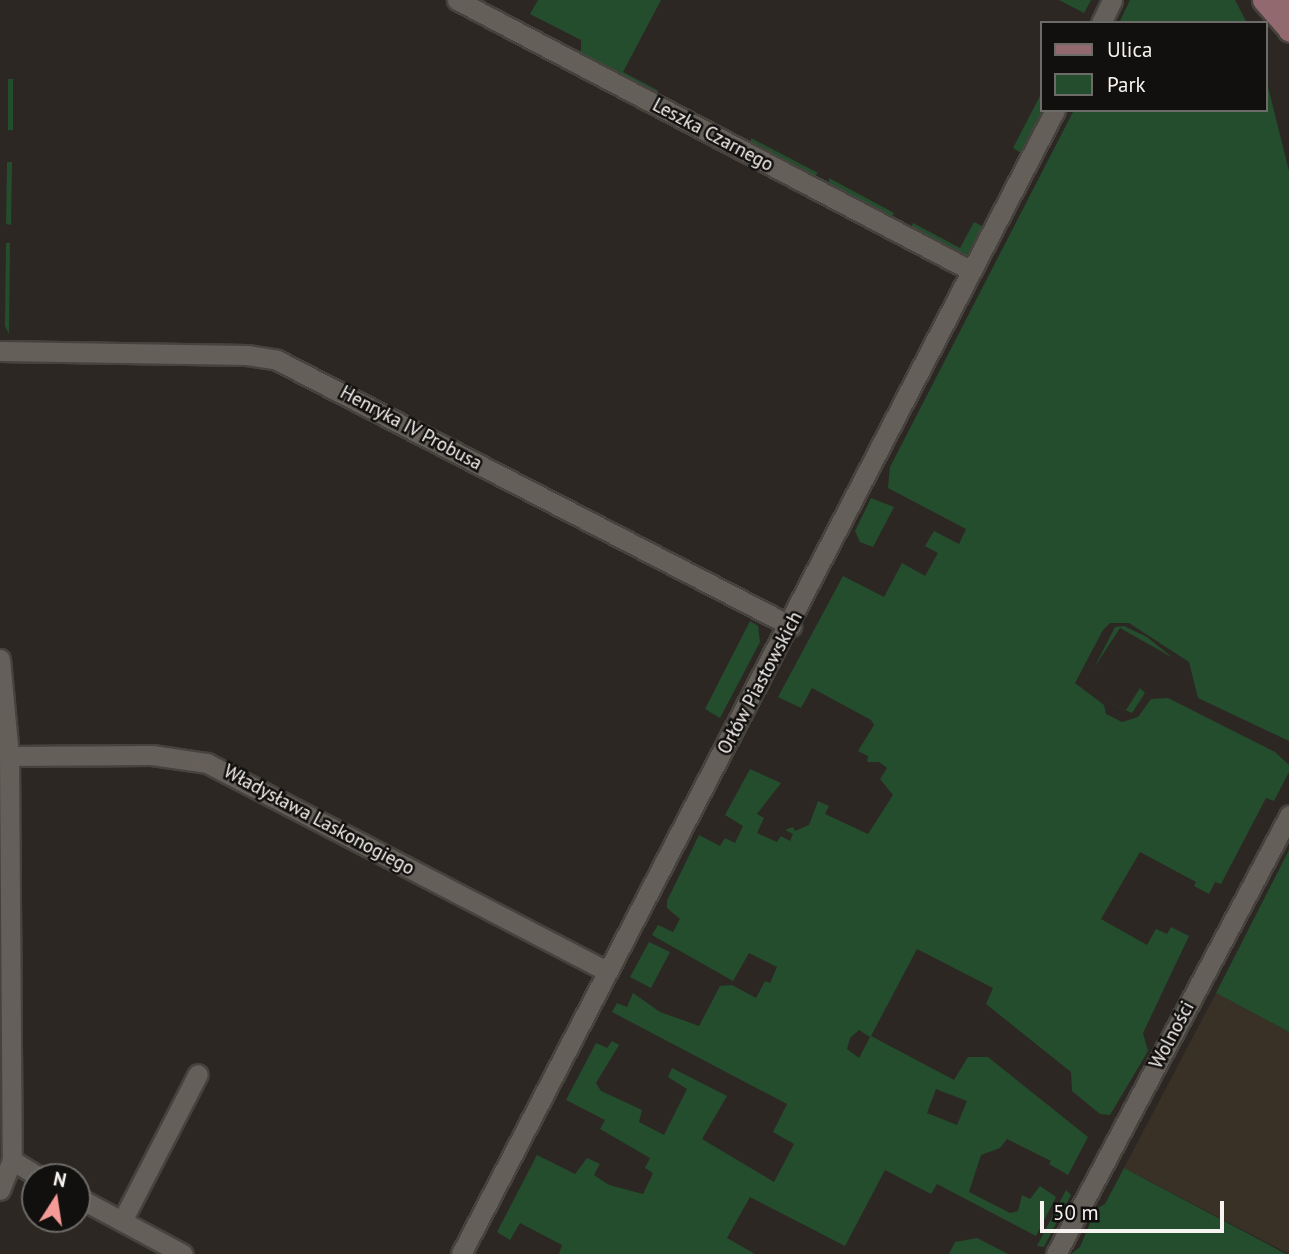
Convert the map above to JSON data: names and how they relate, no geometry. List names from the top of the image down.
{
  "streets": {
    "street": [
      "Leszka Czarnego",
      "Henryka IV Probusa",
      "Orłów Piastowskich",
      "Władysława Laskonogiego",
      "Wolności"
    ]
  },
  "crossings": [
    ["Leszka Czarnego", "Orłów Piastowskich"],
    ["Henryka IV Probusa", "Orłów Piastowskich"],
    ["Orłów Piastowskich", "Władysława Laskonogiego"]
  ],
  "legend": ["Ulica", "Park"],
  "scale_bar": "50 m",
  "north": "top"
}
